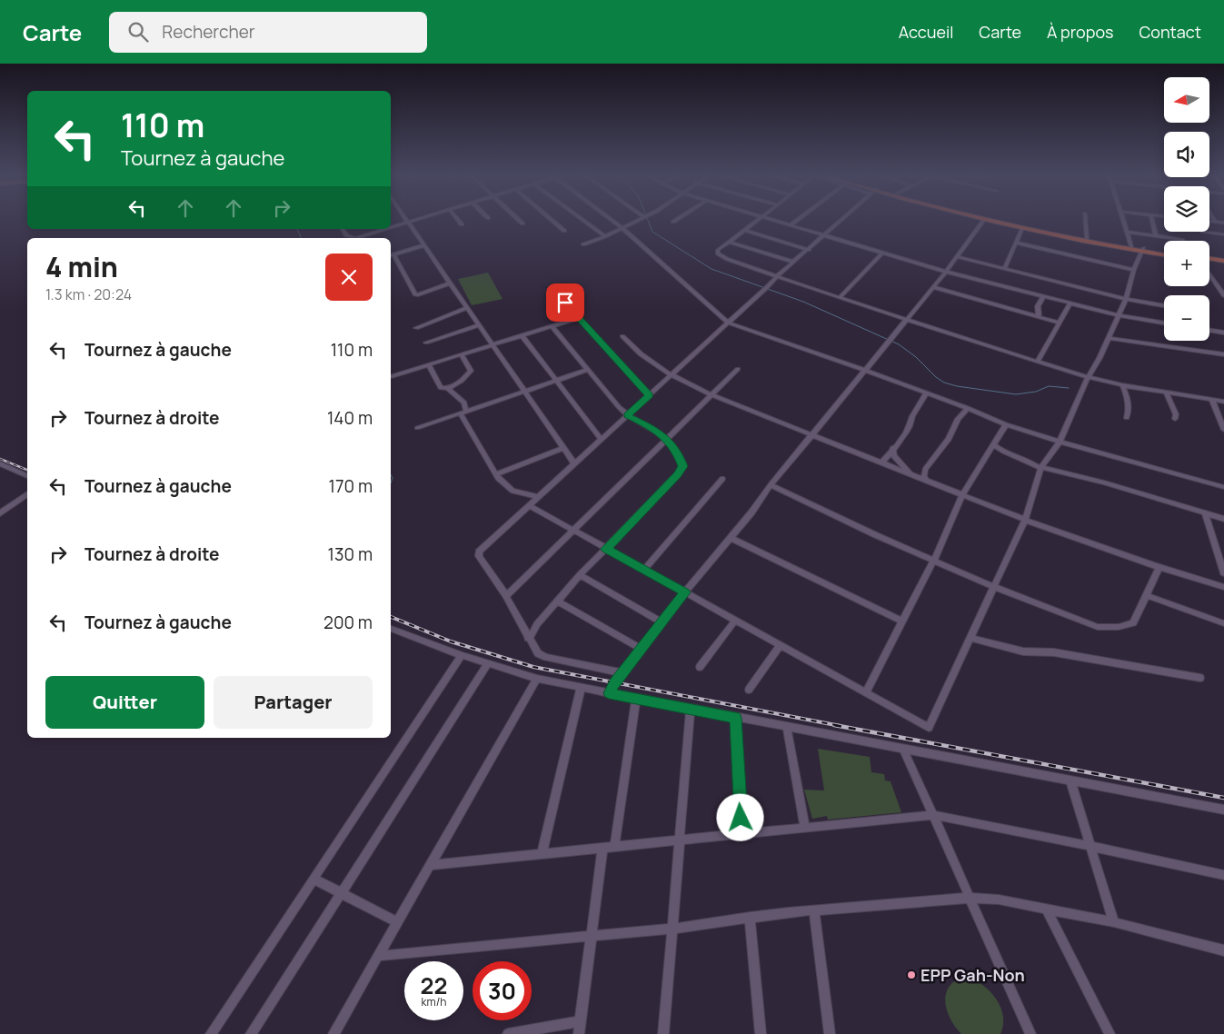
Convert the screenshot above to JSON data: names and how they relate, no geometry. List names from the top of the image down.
{
  "places": ["EPP Gah-Non"],
  "north": "left",
  "page": {
    "header": "Carte",
    "search": "Rechercher",
    "nav": [
      "Accueil",
      "Carte",
      "À propos",
      "Contact"
    ],
    "map_buttons": ["+", "−"],
    "turn": ["110 m", "Tournez à gauche"],
    "heading": ["4 min", "1.3 km · 20:24"],
    "list": [
      {
        "name": "Tournez à gauche",
        "value": "110 m"
      },
      {
        "name": "Tournez à droite",
        "value": "140 m"
      },
      {
        "name": "Tournez à gauche",
        "value": "170 m"
      },
      {
        "name": "Tournez à droite",
        "value": "130 m"
      },
      {
        "name": "Tournez à gauche",
        "value": "200 m"
      }
    ],
    "buttons": ["Quitter", "Partager"],
    "speed": "22 km/h",
    "limit": "30"
  }
}
